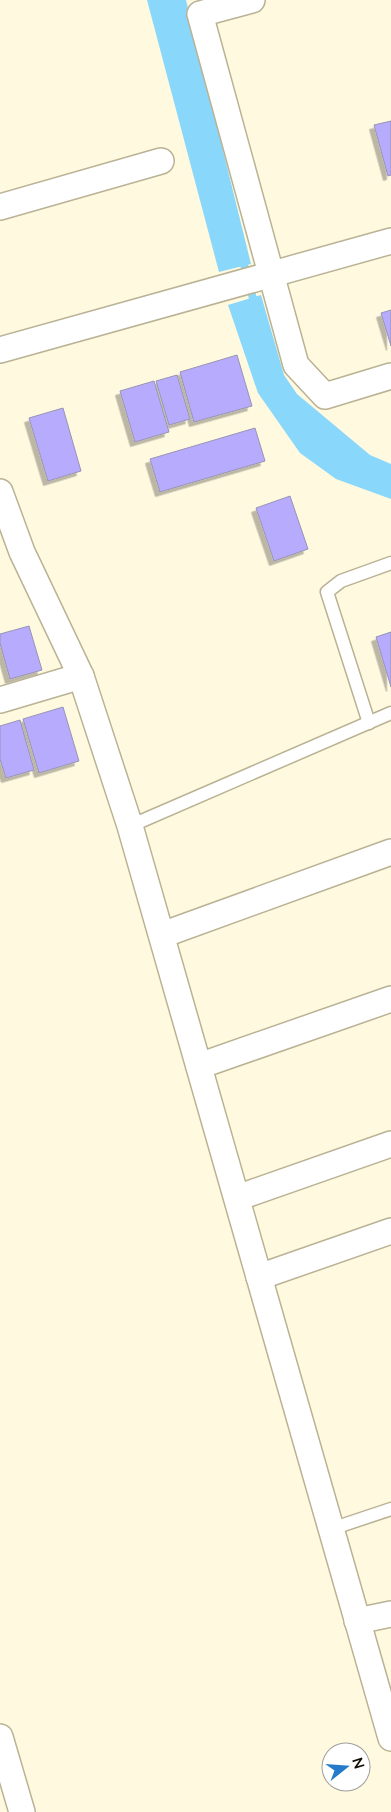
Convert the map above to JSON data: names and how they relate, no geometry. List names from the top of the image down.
{
  "north": "right"
}
